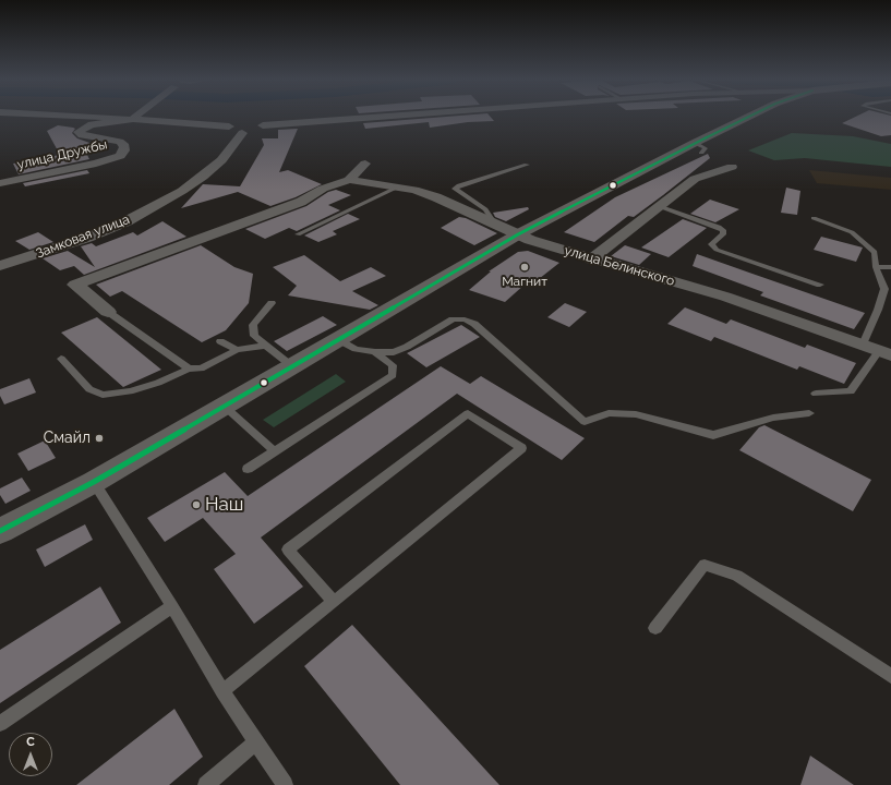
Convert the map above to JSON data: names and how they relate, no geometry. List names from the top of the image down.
{
  "streets": {
    "street": ["улица Дружбы", "Замковая улица", "улица Белинского"]
  },
  "places": ["Магнит", "Смайл", "Наш"],
  "north": "top"
}
